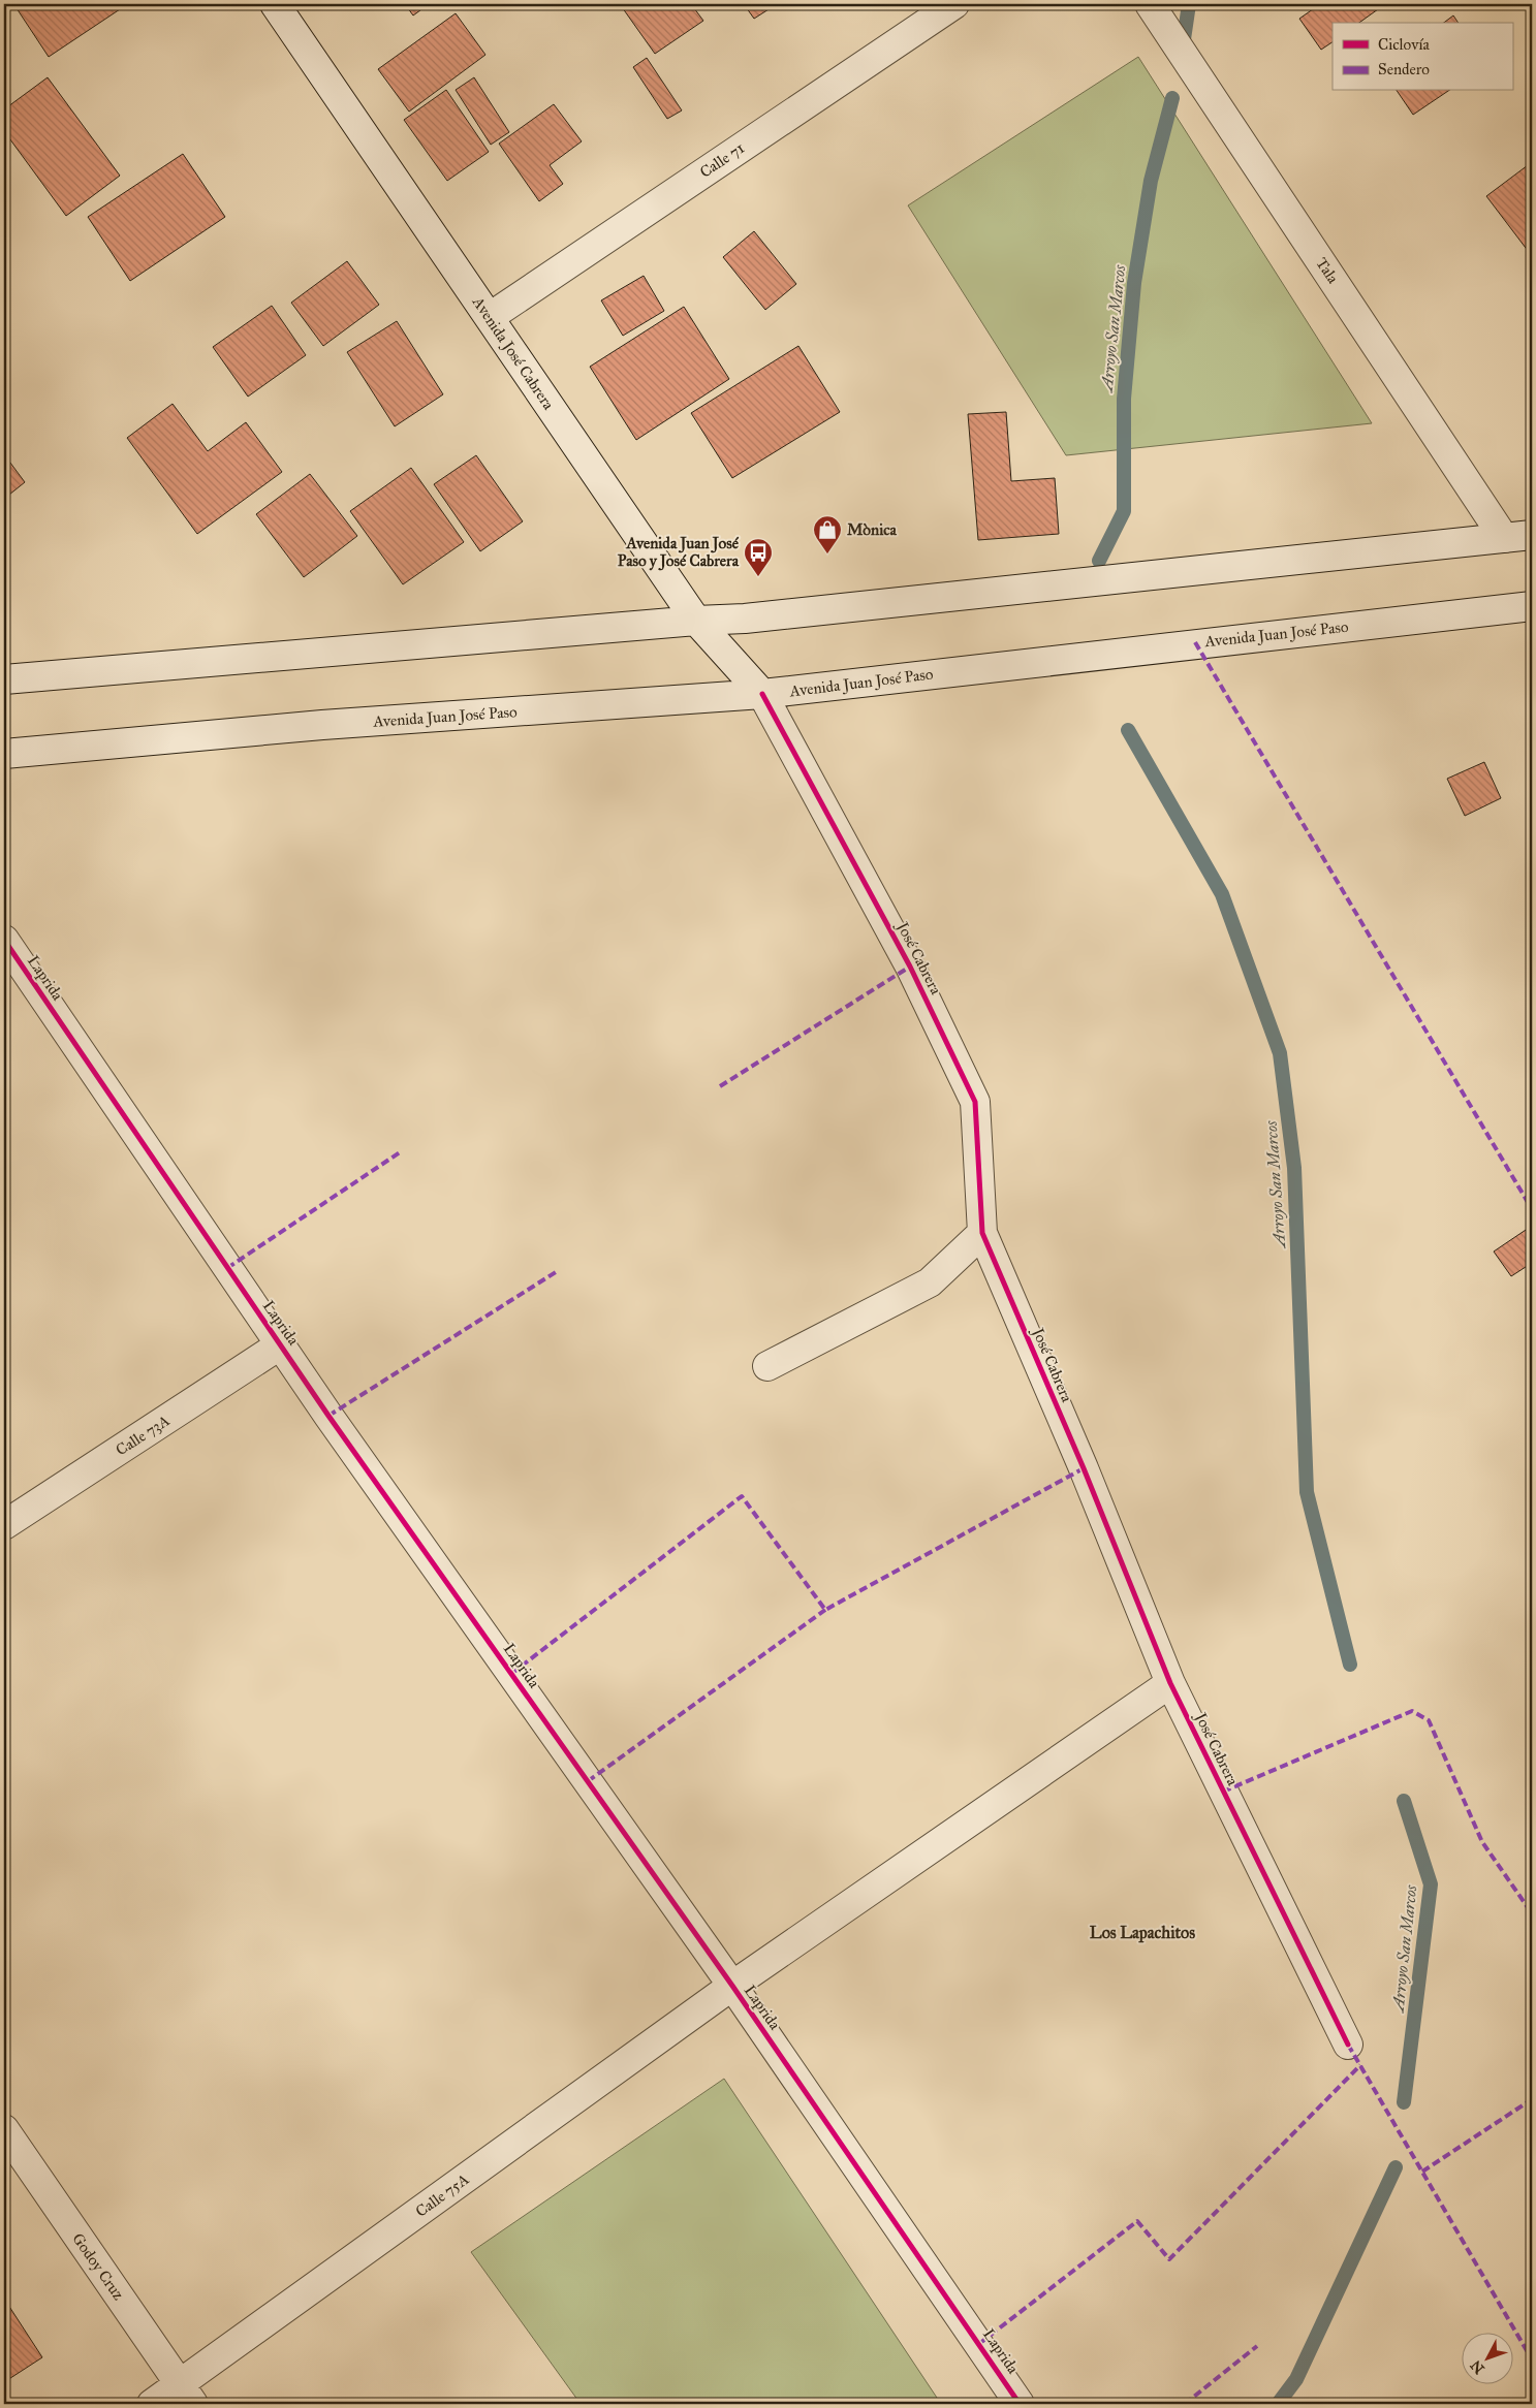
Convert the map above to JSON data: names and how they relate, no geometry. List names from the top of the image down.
{
  "streets": {
    "street": [
      "Calle 71",
      "Tala",
      "Avenida José Cabrera",
      "Avenida Juan José Paso",
      "José Cabrera",
      "Laprida",
      "Calle 73A",
      "Calle 75A",
      "Godoy Cruz"
    ]
  },
  "crossings": [
    ["Calle 71", "Avenida José Cabrera"],
    ["Avenida José Cabrera", "Avenida Juan José Paso"],
    ["Avenida José Cabrera", "José Cabrera"],
    ["Avenida Juan José Paso", "José Cabrera"],
    ["José Cabrera", "Calle 75A"],
    ["Laprida", "Calle 73A"],
    ["Laprida", "Calle 75A"],
    ["Calle 75A", "Godoy Cruz"]
  ],
  "districts": ["Los Lapachitos"],
  "water": ["Arroyo San Marcos"],
  "places": {
    "shop": ["Mònica"],
    "bus stop": ["Avenida Juan José Paso y José Cabrera"]
  },
  "legend": ["Ciclovía", "Sendero"],
  "north": "bottom left"
}
